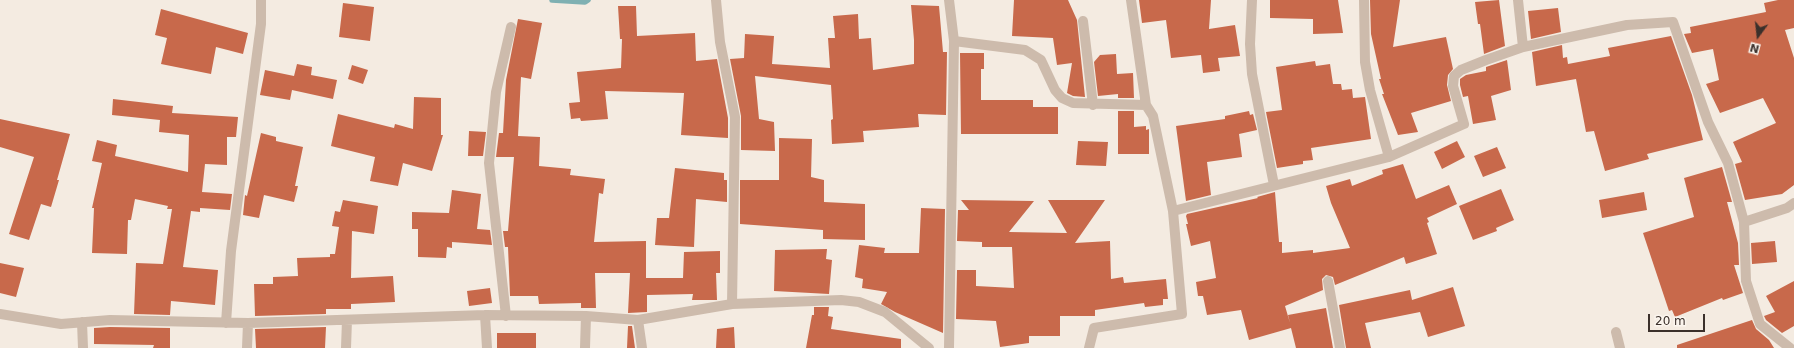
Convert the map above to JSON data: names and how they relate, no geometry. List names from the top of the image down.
{
  "scale_bar": "20 m",
  "north": "bottom"
}
